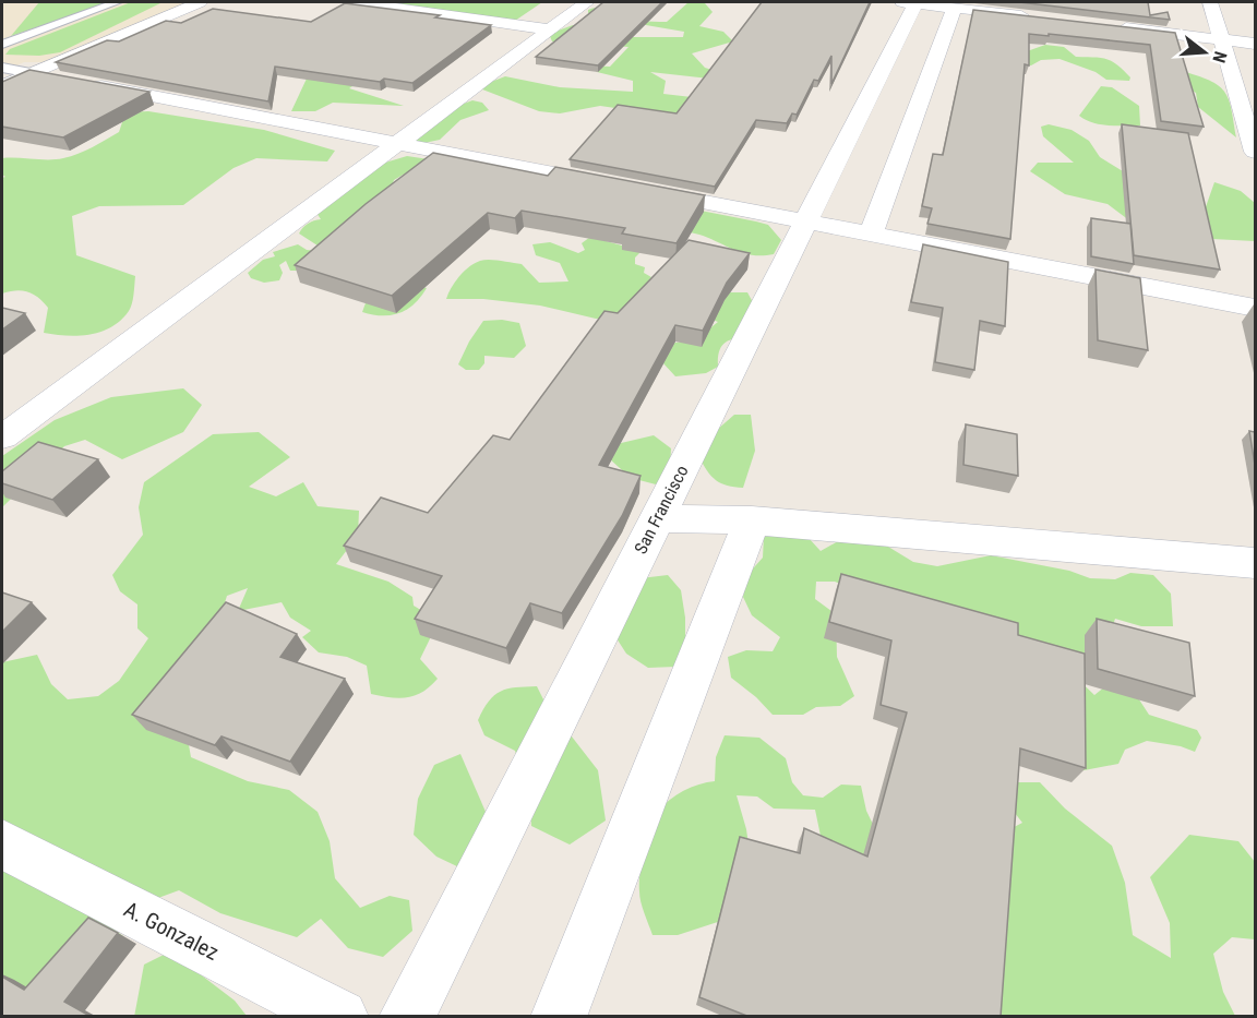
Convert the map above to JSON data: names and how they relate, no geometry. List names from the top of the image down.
{
  "streets": {
    "street": ["San Francisco", "A. Gonzalez"]
  },
  "north": "right"
}
